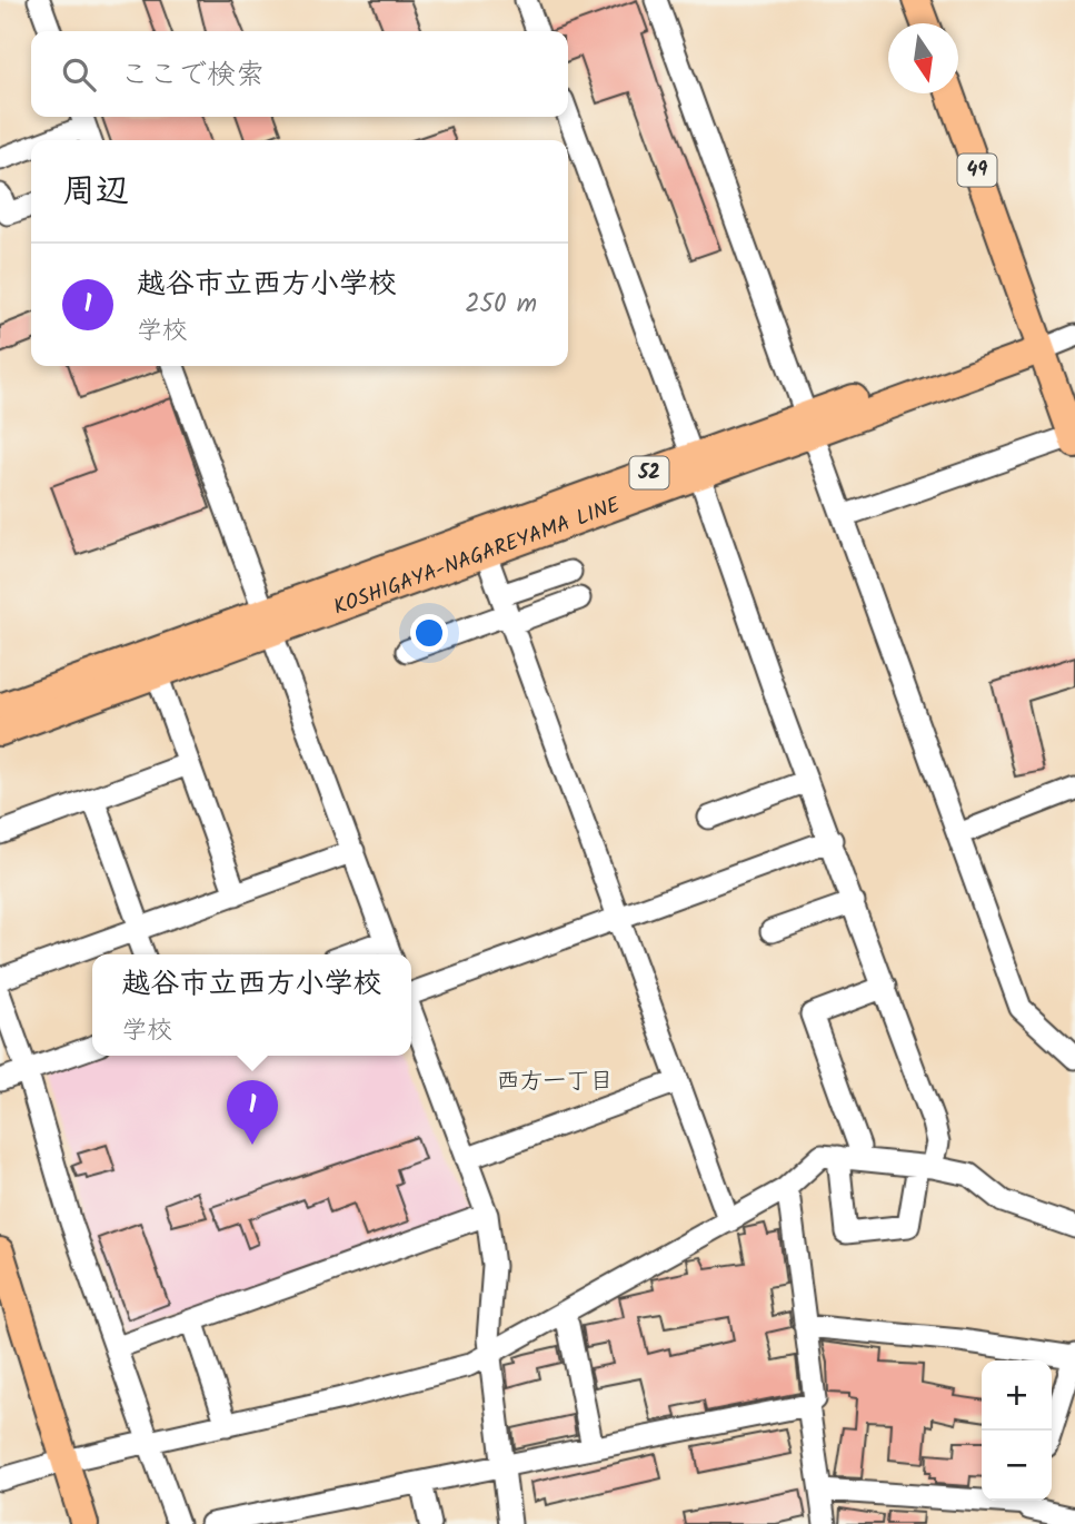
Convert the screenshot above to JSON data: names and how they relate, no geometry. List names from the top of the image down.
{
  "streets": {
    "main road": ["49", "52", "KOSHIGAYA-NAGAREYAMA LINE"]
  },
  "crossings": [
    ["49", "KOSHIGAYA-NAGAREYAMA LINE"]
  ],
  "districts": ["西方一丁目"],
  "north": "bottom",
  "page": {
    "search": "ここで検索",
    "heading": "周辺",
    "list": [
      {
        "mark": "1",
        "name": "越谷市立西方小学校",
        "note": "学校",
        "value": "250 m"
      }
    ],
    "popup": ["越谷市立西方小学校", "学校"],
    "pins": "1",
    "map_buttons": ["+", "−"]
  }
}
